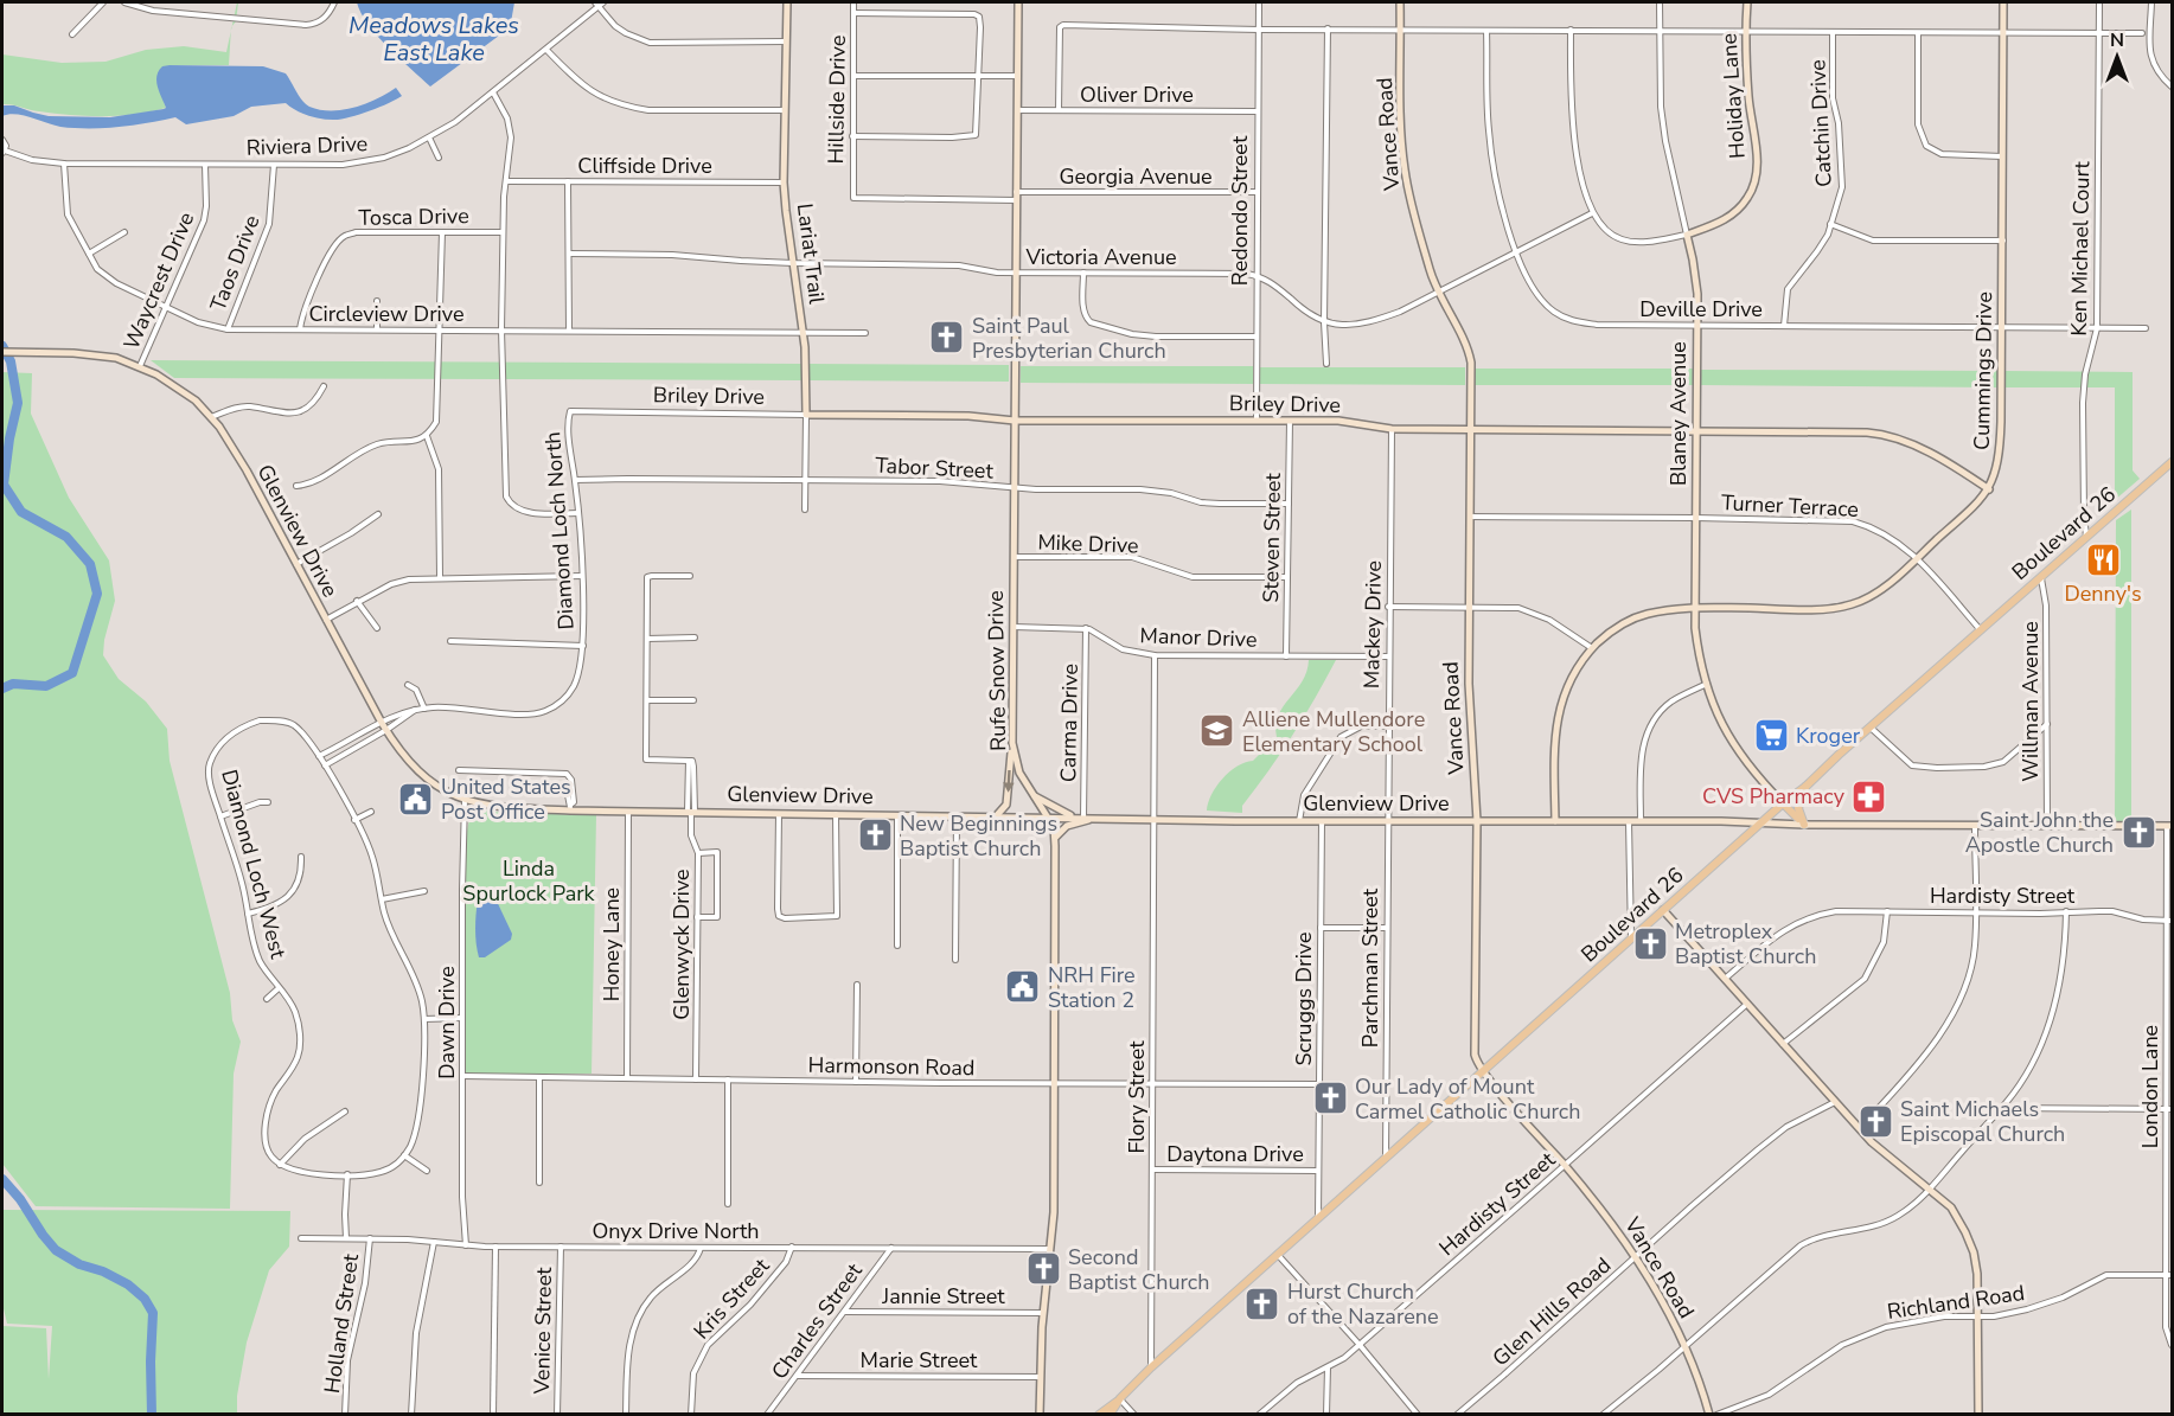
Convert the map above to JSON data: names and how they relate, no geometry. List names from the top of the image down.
{
  "streets": {
    "main road": ["Boulevard 26"],
    "street": [
      "Oliver Drive",
      "Holiday Lane",
      "Hillside Drive",
      "Catchin Drive",
      "Vance Road",
      "Riviera Drive",
      "Cliffside Drive",
      "Georgia Avenue",
      "Redondo Street",
      "Tosca Drive",
      "Ken Michael Court",
      "Lariat Trail",
      "Victoria Avenue",
      "Taos Drive",
      "Waycrest Drive",
      "Deville Drive",
      "Circleview Drive",
      "Cummings Drive",
      "Briley Drive",
      "Blaney Avenue",
      "Tabor Street",
      "Turner Terrace",
      "Glenview Drive",
      "Diamond Loch North",
      "Steven Street",
      "Mike Drive",
      "Mackey Drive",
      "Manor Drive",
      "Rufe Snow Drive",
      "Willman Avenue",
      "Carma Drive",
      "Diamond Loch West",
      "Hardisty Street",
      "Honey Lane",
      "Glenwyck Drive",
      "Parchman Street",
      "Scruggs Drive",
      "Dawn Drive",
      "Harmonson Road",
      "London Lane",
      "Flory Street",
      "Daytona Drive",
      "Onyx Drive North",
      "Jannie Street",
      "Kris Street",
      "Richland Road",
      "Glen Hills Road",
      "Charles Street",
      "Holland Street",
      "Venice Street",
      "Marie Street"
    ]
  },
  "crossings": [
    ["Oliver Drive", "Redondo Street"],
    ["Oliver Drive", "Rufe Snow Drive"],
    ["Holiday Lane", "Blaney Avenue"],
    ["Hillside Drive", "Georgia Avenue"],
    ["Catchin Drive", "Deville Drive"],
    ["Vance Road", "Briley Drive"],
    ["Vance Road", "Turner Terrace"],
    ["Vance Road", "Glenview Drive"],
    ["Vance Road", "Boulevard 26"],
    ["Vance Road", "Hardisty Street"],
    ["Vance Road", "Glen Hills Road"],
    ["Riviera Drive", "Taos Drive"],
    ["Riviera Drive", "Waycrest Drive"],
    ["Riviera Drive", "Circleview Drive"],
    ["Cliffside Drive", "Lariat Trail"],
    ["Georgia Avenue", "Redondo Street"],
    ["Georgia Avenue", "Rufe Snow Drive"],
    ["Redondo Street", "Victoria Avenue"],
    ["Redondo Street", "Briley Drive"],
    ["Tosca Drive", "Circleview Drive"],
    ["Ken Michael Court", "Deville Drive"],
    ["Ken Michael Court", "Boulevard 26"],
    ["Lariat Trail", "Victoria Avenue"],
    ["Lariat Trail", "Circleview Drive"],
    ["Lariat Trail", "Briley Drive"],
    ["Lariat Trail", "Tabor Street"],
    ["Victoria Avenue", "Rufe Snow Drive"],
    ["Taos Drive", "Circleview Drive"],
    ["Waycrest Drive", "Circleview Drive"],
    ["Waycrest Drive", "Glenview Drive"],
    ["Deville Drive", "Cummings Drive"],
    ["Deville Drive", "Blaney Avenue"],
    ["Cummings Drive", "Briley Drive"],
    ["Cummings Drive", "Blaney Avenue"],
    ["Cummings Drive", "Turner Terrace"],
    ["Cummings Drive", "Glenview Drive"],
    ["Briley Drive", "Blaney Avenue"],
    ["Briley Drive", "Diamond Loch North"],
    ["Briley Drive", "Steven Street"],
    ["Briley Drive", "Mackey Drive"],
    ["Briley Drive", "Rufe Snow Drive"],
    ["Blaney Avenue", "Turner Terrace"],
    ["Blaney Avenue", "Boulevard 26"],
    ["Tabor Street", "Diamond Loch North"],
    ["Tabor Street", "Steven Street"],
    ["Tabor Street", "Rufe Snow Drive"],
    ["Turner Terrace", "Boulevard 26"],
    ["Glenview Drive", "Diamond Loch North"],
    ["Glenview Drive", "Boulevard 26"],
    ["Glenview Drive", "Mackey Drive"],
    ["Glenview Drive", "Rufe Snow Drive"],
    ["Glenview Drive", "Willman Avenue"],
    ["Glenview Drive", "Carma Drive"],
    ["Glenview Drive", "Honey Lane"],
    ["Glenview Drive", "Glenwyck Drive"],
    ["Glenview Drive", "Parchman Street"],
    ["Glenview Drive", "Scruggs Drive"],
    ["Glenview Drive", "Dawn Drive"],
    ["Glenview Drive", "London Lane"],
    ["Glenview Drive", "Flory Street"],
    ["Diamond Loch North", "Diamond Loch West"],
    ["Boulevard 26", "Willman Avenue"],
    ["Boulevard 26", "Parchman Street"],
    ["Boulevard 26", "Scruggs Drive"],
    ["Boulevard 26", "Flory Street"],
    ["Steven Street", "Mike Drive"],
    ["Steven Street", "Manor Drive"],
    ["Mike Drive", "Rufe Snow Drive"],
    ["Mackey Drive", "Manor Drive"],
    ["Mackey Drive", "Parchman Street"],
    ["Manor Drive", "Rufe Snow Drive"],
    ["Manor Drive", "Carma Drive"],
    ["Manor Drive", "Flory Street"],
    ["Rufe Snow Drive", "Harmonson Road"],
    ["Rufe Snow Drive", "Onyx Drive North"],
    ["Rufe Snow Drive", "Jannie Street"],
    ["Rufe Snow Drive", "Marie Street"],
    ["Hardisty Street", "London Lane"],
    ["Honey Lane", "Harmonson Road"],
    ["Glenwyck Drive", "Harmonson Road"],
    ["Scruggs Drive", "Harmonson Road"],
    ["Scruggs Drive", "Daytona Drive"],
    ["Dawn Drive", "Harmonson Road"],
    ["Dawn Drive", "Onyx Drive North"],
    ["Harmonson Road", "Flory Street"],
    ["London Lane", "Richland Road"],
    ["Flory Street", "Daytona Drive"],
    ["Onyx Drive North", "Kris Street"],
    ["Onyx Drive North", "Charles Street"],
    ["Onyx Drive North", "Holland Street"],
    ["Onyx Drive North", "Venice Street"],
    ["Jannie Street", "Charles Street"],
    ["Charles Street", "Marie Street"]
  ],
  "water": ["Meadows Lakes East Lake"],
  "parks": ["Linda Spurlock Park"],
  "places": {
    "church": [
      "Saint Paul Presbyterian Church",
      "Saint John the Apostle Church",
      "New Beginnings Baptist Church",
      "Metroplex Baptist Church",
      "Our Lady of Mount Carmel Catholic Church",
      "Saint Michaels Episcopal Church",
      "Second Baptist Church",
      "Hurst Church of the Nazarene"
    ],
    "restaurant": ["Denny's"],
    "school or university": ["Alliene Mullendore Elementary School"],
    "supermarket": ["Kroger"],
    "pharmacy": ["CVS Pharmacy"],
    "public building": ["United States Post Office", "NRH Fire Station 2"]
  },
  "north": "top"
}
